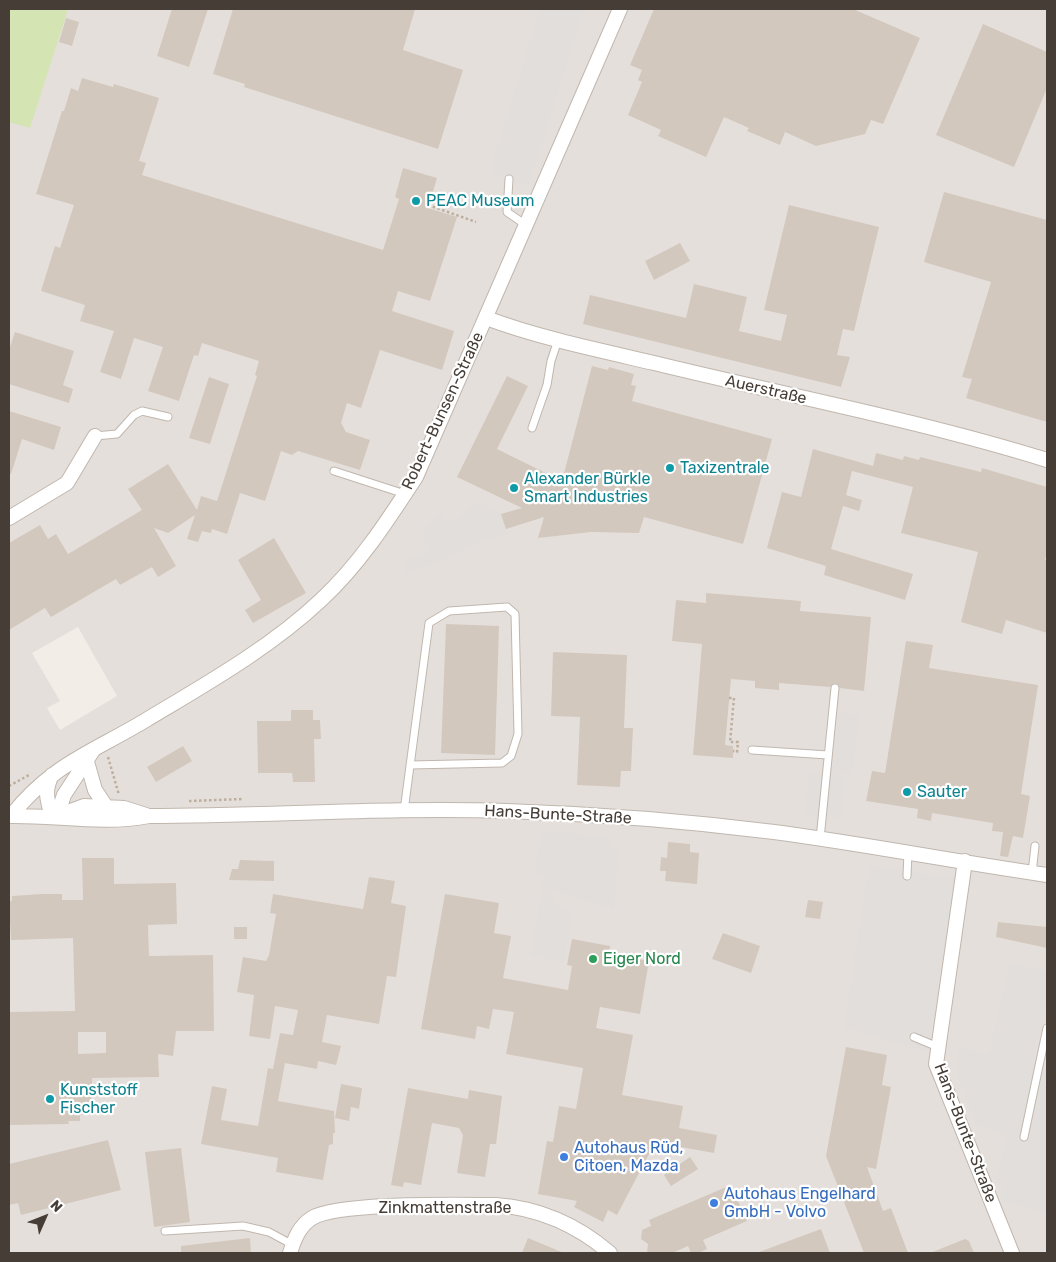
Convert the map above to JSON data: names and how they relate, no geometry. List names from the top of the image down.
{
  "streets": {
    "street": [
      "Auerstraße",
      "Robert-Bunsen-Straße",
      "Hans-Bunte-Straße",
      "Zinkmattenstraße"
    ]
  },
  "crossings": [
    ["Auerstraße", "Robert-Bunsen-Straße"],
    ["Robert-Bunsen-Straße", "Hans-Bunte-Straße"]
  ],
  "places": [
    "PEAC Museum",
    "Taxizentrale",
    "Alexander Bürkle Smart Industries",
    "Sauter",
    "Eiger Nord",
    "Kunststoff Fischer",
    "Autohaus Rüd, Citoen, Mazda",
    "Autohaus Engelhard GmbH - Volvo"
  ],
  "north": "top right"
}
